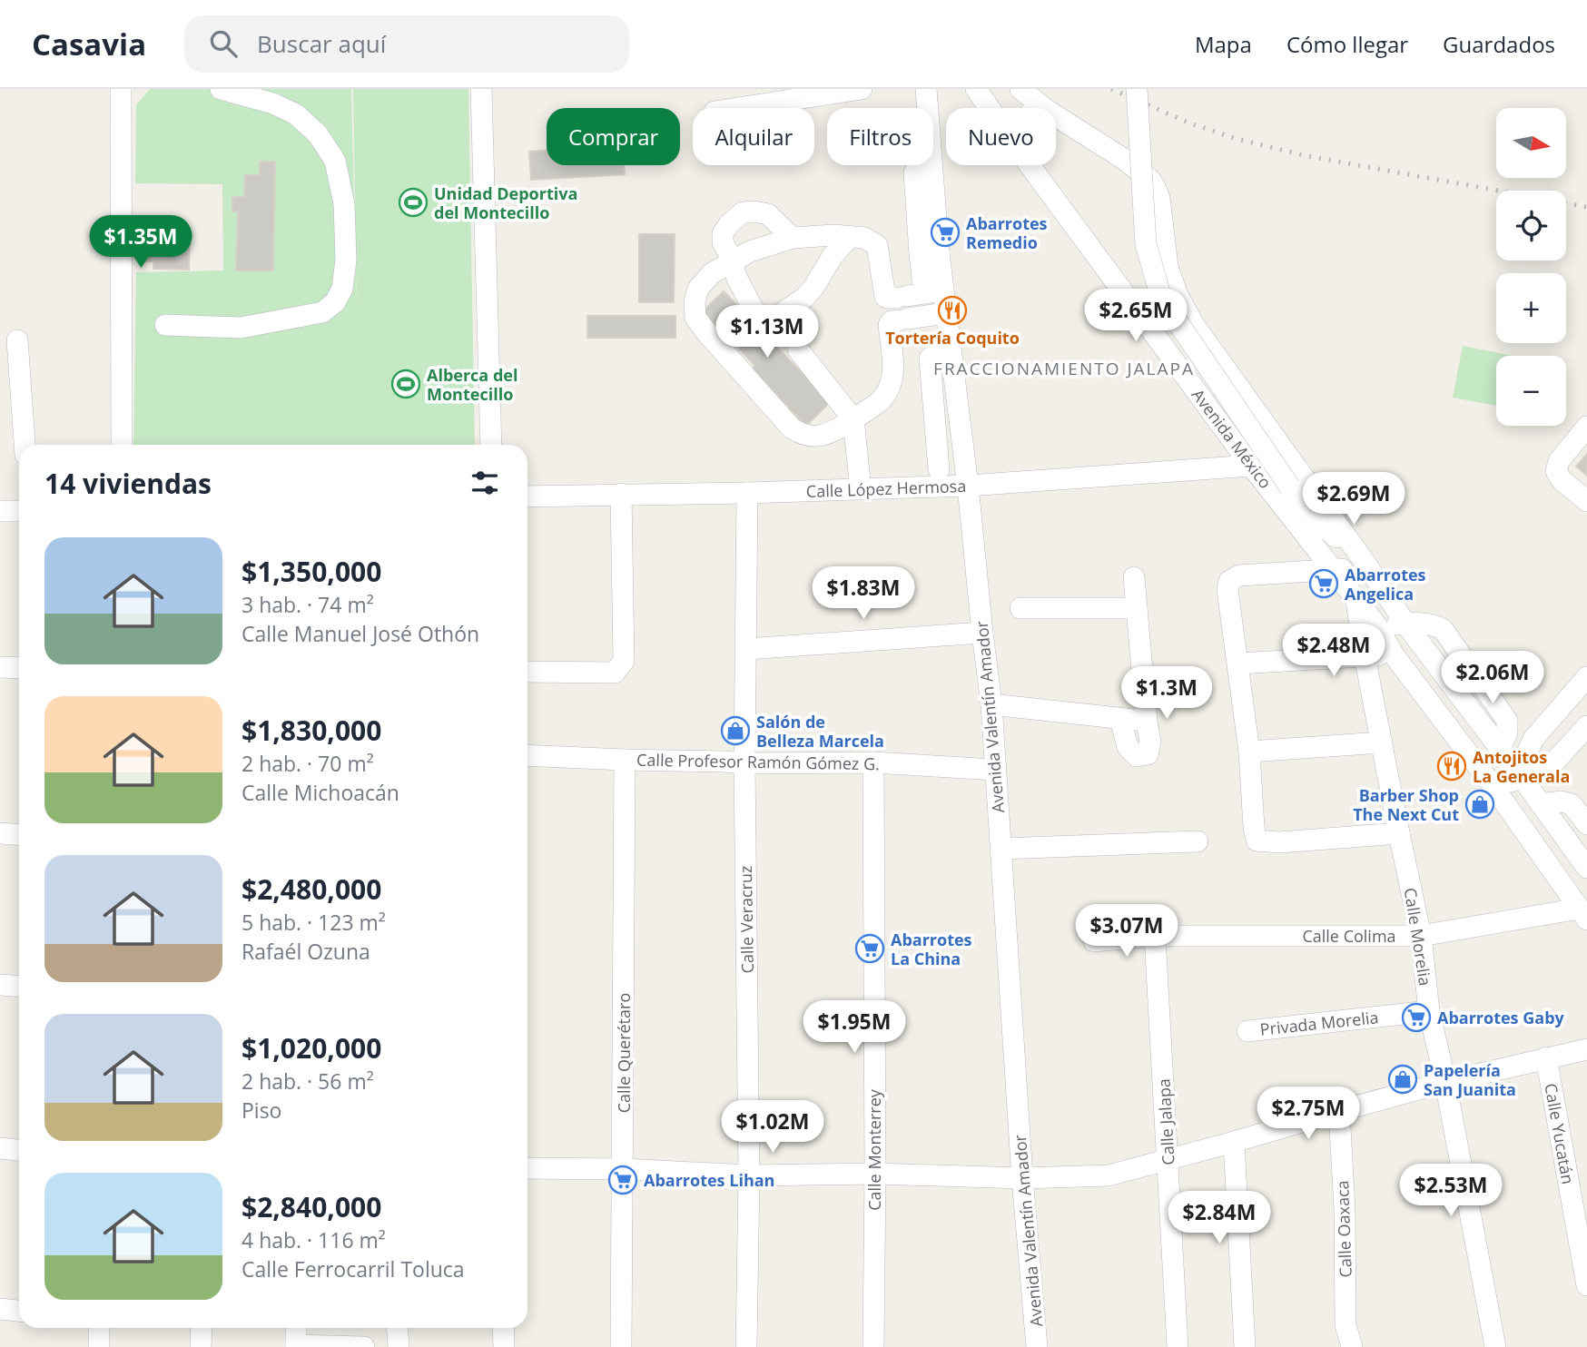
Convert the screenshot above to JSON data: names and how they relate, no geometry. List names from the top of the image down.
{
  "streets": {
    "street": [
      "Avenida México",
      "Calle López Hermosa",
      "Avenida Valentín Amador",
      "Calle Profesor Ramón Gómez G.",
      "Calle Veracruz",
      "Calle Colima",
      "Calle Morelia",
      "Privada Morelia",
      "Calle Querétaro",
      "Calle Jalapa",
      "Calle Yucatán",
      "Calle Monterrey",
      "Calle Oaxaca"
    ]
  },
  "crossings": [
    ["Avenida México", "Calle López Hermosa"],
    ["Avenida México", "Calle Colima"],
    ["Avenida México", "Calle Morelia"],
    ["Calle López Hermosa", "Avenida Valentín Amador"],
    ["Calle López Hermosa", "Calle Veracruz"],
    ["Avenida Valentín Amador", "Calle Profesor Ramón Gómez G."],
    ["Calle Profesor Ramón Gómez G.", "Calle Veracruz"],
    ["Calle Profesor Ramón Gómez G.", "Calle Querétaro"],
    ["Calle Profesor Ramón Gómez G.", "Calle Monterrey"],
    ["Calle Colima", "Calle Morelia"],
    ["Calle Colima", "Calle Jalapa"],
    ["Calle Morelia", "Privada Morelia"]
  ],
  "districts": ["FRACCIONAMIENTO JALAPA"],
  "places": {
    "sports": ["Unidad Deportiva del Montecillo", "Alberca del Montecillo"],
    "supermarket": [
      "Abarrotes Remedio",
      "Abarrotes Angelica",
      "Abarrotes La China",
      "Abarrotes Gaby",
      "Abarrotes Lihan"
    ],
    "restaurant": ["Tortería Coquito", "Antojitos La Generala"],
    "shop": ["Salón de Belleza Marcela", "Barber Shop The Next Cut", "Papelería San Juanita"]
  },
  "north": "right",
  "page": {
    "header": "Casavia",
    "search": "Buscar aquí",
    "nav": ["Mapa", "Cómo llegar", "Guardados"],
    "map_buttons": ["+", "−"],
    "chip": [
      "Comprar",
      "Alquilar",
      "Filtros",
      "Nuevo"
    ],
    "price": [
      "$1.35M",
      "$2.65M",
      "$1.13M",
      "$2.69M",
      "$1.83M",
      "$2.48M",
      "$2.06M",
      "$1.3M",
      "$3.07M",
      "$1.95M",
      "$2.75M",
      "$1.02M",
      "$2.53M",
      "$2.84M"
    ],
    "heading": "14 viviendas",
    "list": [
      {
        "name": "$1,350,000",
        "note": "3 hab. · 74 m² · Calle Manuel José Othón"
      },
      {
        "name": "$1,830,000",
        "note": "2 hab. · 70 m² · Calle Michoacán"
      },
      {
        "name": "$2,480,000",
        "note": "5 hab. · 123 m² · Rafaél Ozuna"
      },
      {
        "name": "$1,020,000",
        "note": "2 hab. · 56 m² · Piso"
      },
      {
        "name": "$2,840,000",
        "note": "4 hab. · 116 m² · Calle Ferrocarril Toluca"
      }
    ]
  }
}
